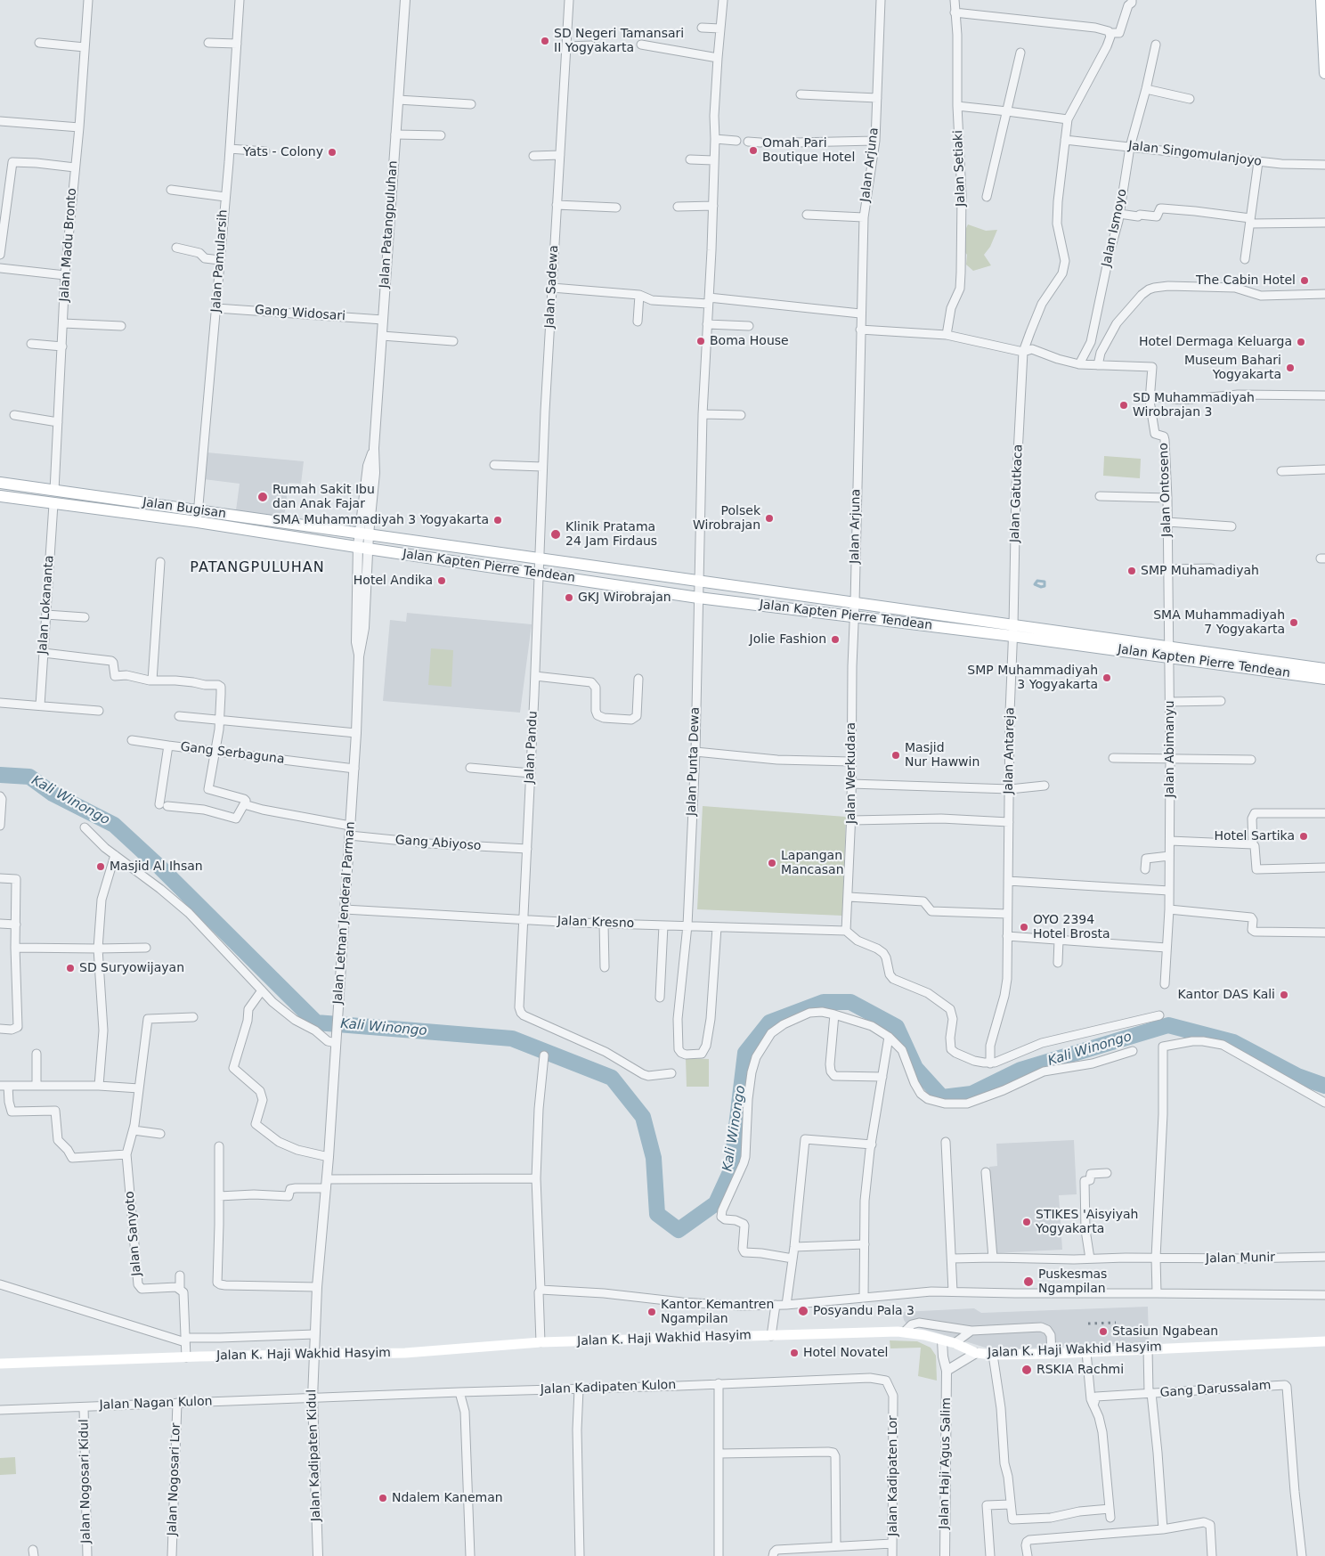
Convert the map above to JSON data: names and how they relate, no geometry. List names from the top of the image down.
{
  "streets": {
    "main road": ["Jalan Bugisan", "Jalan Kapten Pierre Tendean", "Jalan K. Haji Wakhid Hasyim"],
    "street": [
      "Jalan Singomulanjoyo",
      "Jalan Arjuna",
      "Jalan Setiaki",
      "Jalan Patangpuluhan",
      "Jalan Ismoyo",
      "Jalan Madu Bronto",
      "Jalan Pamularsih",
      "Jalan Sadewa",
      "Gang Widosari",
      "Jalan Ontoseno",
      "Jalan Gatutkaca",
      "Jalan Lokananta",
      "Jalan Pandu",
      "Jalan Abimanyu",
      "Jalan Antareja",
      "Gang Serbaguna",
      "Jalan Punta Dewa",
      "Jalan Werkudara",
      "Gang Abiyoso",
      "Jalan Letnan Jenderal Parman",
      "Jalan Kresno",
      "Jalan Sanyoto",
      "Jalan Munir",
      "Jalan Kadipaten Kulon",
      "Gang Darussalam",
      "Jalan Nagan Kulon",
      "Jalan Kadipaten Kidul",
      "Jalan Haji Agus Salim",
      "Jalan Kadipaten Lor",
      "Jalan Nogosari Lor",
      "Jalan Nogosari Kidul"
    ]
  },
  "crossings": [
    ["Jalan Singomulanjoyo", "Jalan Ismoyo"],
    ["Jalan Singomulanjoyo", "Jalan Gatutkaca"],
    ["Jalan Arjuna", "Jalan Kapten Pierre Tendean"],
    ["Jalan Arjuna", "Jalan Werkudara"],
    ["Jalan Patangpuluhan", "Gang Widosari"],
    ["Jalan Patangpuluhan", "Jalan Bugisan"],
    ["Jalan Patangpuluhan", "Jalan Kapten Pierre Tendean"],
    ["Jalan Patangpuluhan", "Jalan Letnan Jenderal Parman"],
    ["Jalan Ismoyo", "Jalan Ontoseno"],
    ["Jalan Madu Bronto", "Jalan Bugisan"],
    ["Jalan Pamularsih", "Gang Widosari"],
    ["Jalan Pamularsih", "Jalan Bugisan"],
    ["Jalan Sadewa", "Jalan Kapten Pierre Tendean"],
    ["Jalan Sadewa", "Jalan Pandu"],
    ["Jalan Ontoseno", "Jalan Gatutkaca"],
    ["Jalan Ontoseno", "Jalan Kapten Pierre Tendean"],
    ["Jalan Ontoseno", "Jalan Abimanyu"],
    ["Jalan Gatutkaca", "Jalan Kapten Pierre Tendean"],
    ["Jalan Gatutkaca", "Jalan Antareja"],
    ["Jalan Bugisan", "Jalan Kapten Pierre Tendean"],
    ["Jalan Bugisan", "Jalan Lokananta"],
    ["Jalan Bugisan", "Jalan Letnan Jenderal Parman"],
    ["Jalan Kapten Pierre Tendean", "Jalan Pandu"],
    ["Jalan Kapten Pierre Tendean", "Jalan Abimanyu"],
    ["Jalan Kapten Pierre Tendean", "Jalan Antareja"],
    ["Jalan Kapten Pierre Tendean", "Jalan Punta Dewa"],
    ["Jalan Kapten Pierre Tendean", "Jalan Werkudara"],
    ["Jalan Kapten Pierre Tendean", "Jalan Letnan Jenderal Parman"],
    ["Jalan Pandu", "Gang Abiyoso"],
    ["Jalan Pandu", "Jalan Kresno"],
    ["Gang Serbaguna", "Jalan Letnan Jenderal Parman"],
    ["Jalan Punta Dewa", "Jalan Kresno"],
    ["Jalan Werkudara", "Jalan Kresno"],
    ["Gang Abiyoso", "Jalan Letnan Jenderal Parman"],
    ["Jalan Letnan Jenderal Parman", "Jalan Kresno"],
    ["Jalan Letnan Jenderal Parman", "Jalan K. Haji Wakhid Hasyim"],
    ["Jalan Letnan Jenderal Parman", "Jalan Kadipaten Kidul"],
    ["Jalan K. Haji Wakhid Hasyim", "Jalan Kadipaten Kidul"],
    ["Jalan K. Haji Wakhid Hasyim", "Jalan Haji Agus Salim"],
    ["Jalan Kadipaten Kulon", "Jalan Nagan Kulon"],
    ["Jalan Kadipaten Kulon", "Jalan Kadipaten Kidul"],
    ["Jalan Kadipaten Kulon", "Jalan Kadipaten Lor"],
    ["Jalan Nagan Kulon", "Jalan Kadipaten Kidul"],
    ["Jalan Nagan Kulon", "Jalan Nogosari Lor"],
    ["Jalan Nagan Kulon", "Jalan Nogosari Kidul"]
  ],
  "districts": ["PATANGPULUHAN"],
  "water": ["Kali Winongo"],
  "places": [
    "SD Negeri Tamansari II Yogyakarta",
    "Omah Pari Boutique Hotel",
    "Yats - Colony",
    "The Cabin Hotel",
    "Boma House",
    "Hotel Dermaga Keluarga",
    "Museum Bahari Yogyakarta",
    "SD Muhammadiyah Wirobrajan 3",
    "Rumah Sakit Ibu dan Anak Fajar",
    "Polsek Wirobrajan",
    "SMA Muhammadiyah 3 Yogyakarta",
    "Klinik Pratama 24 Jam Firdaus",
    "SMP Muhamadiyah",
    "Hotel Andika",
    "GKJ Wirobrajan",
    "SMA Muhammadiyah 7 Yogyakarta",
    "Jolie Fashion",
    "SMP Muhammadiyah 3 Yogyakarta",
    "Masjid Nur Hawwin",
    "Hotel Sartika",
    "Lapangan Mancasan",
    "Masjid Al Ihsan",
    "OYO 2394 Hotel Brosta",
    "SD Suryowijayan",
    "Kantor DAS Kali",
    "STIKES 'Aisyiyah Yogyakarta",
    "Puskesmas Ngampilan",
    "Posyandu Pala 3",
    "Kantor Kemantren Ngampilan",
    "Stasiun Ngabean",
    "Hotel Novatel",
    "RSKIA Rachmi",
    "Ndalem Kaneman"
  ]
}
